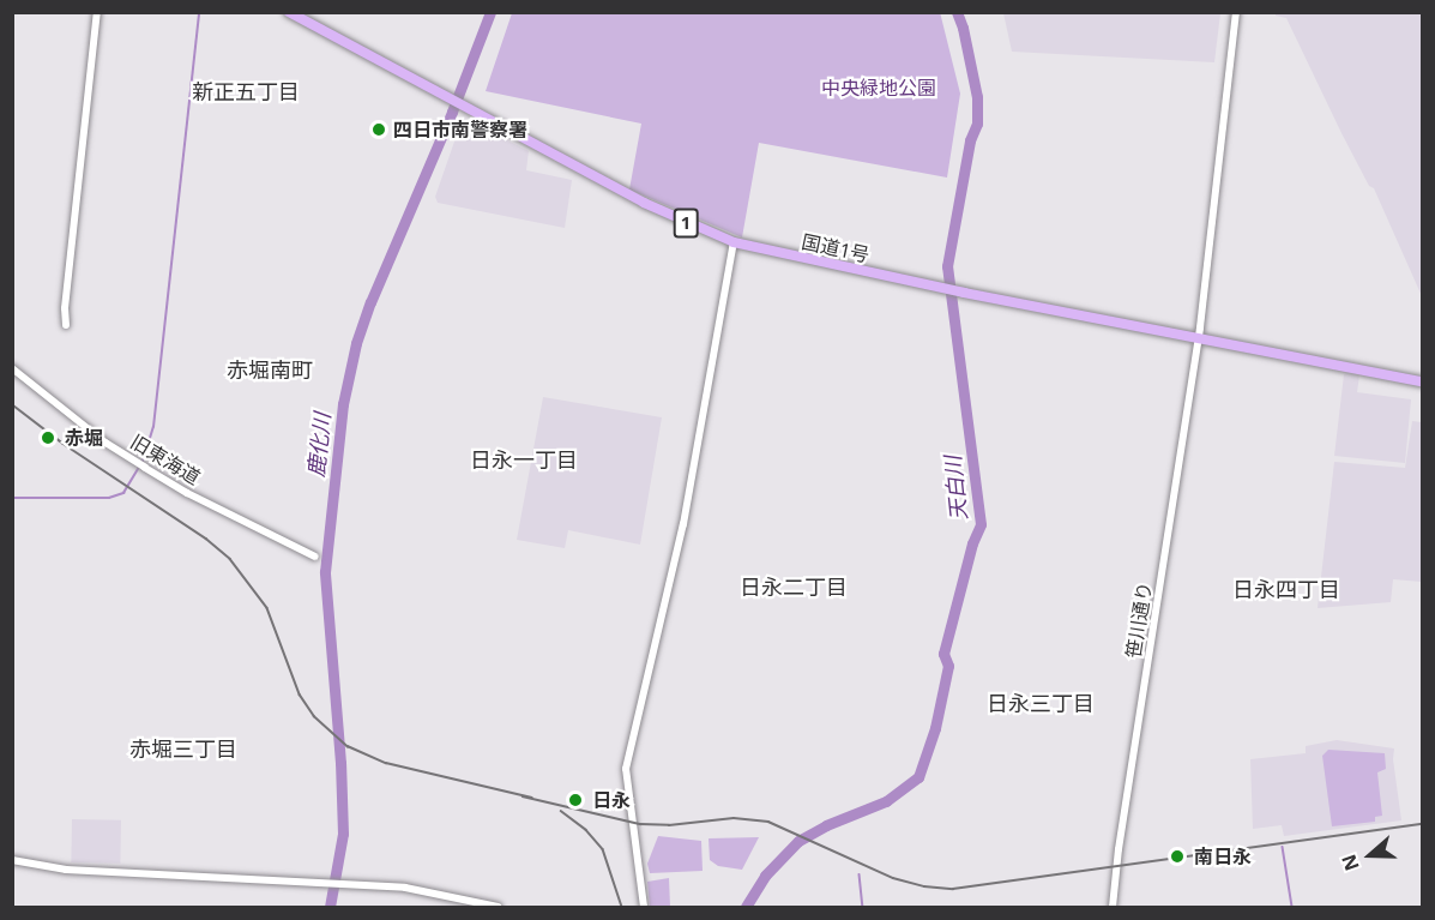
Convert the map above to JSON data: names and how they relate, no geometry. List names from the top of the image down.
{
  "streets": {
    "highway": ["1", "国道1号"],
    "street": ["旧東海道", "笹川通り"]
  },
  "crossings": [
    ["国道1号", "笹川通り"]
  ],
  "districts": [
    "新正五丁目",
    "赤堀南町",
    "日永一丁目",
    "日永二丁目",
    "日永四丁目",
    "日永三丁目",
    "赤堀三丁目"
  ],
  "water": ["鹿化川", "天白川"],
  "parks": ["中央緑地公園"],
  "places": [
    "四日市南警察署",
    "赤堀",
    "日永",
    "南日永"
  ],
  "north": "left"
}
